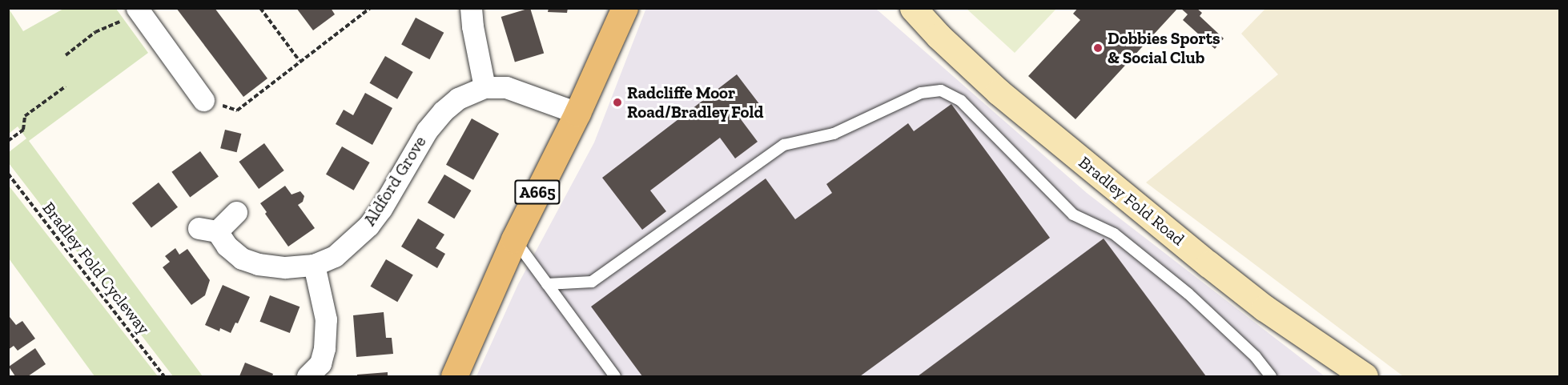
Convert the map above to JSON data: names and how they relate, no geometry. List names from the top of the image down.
{
  "streets": {
    "main road": ["A665"],
    "street": ["Aldford Grove", "Bradley Fold Road"],
    "path": ["Bradley Fold Cycleway"]
  },
  "crossings": [
    ["Aldford Grove", "A665"]
  ],
  "places": ["Dobbies Sports & Social Club", "Radcliffe Moor Road/Bradley Fold"]
}
